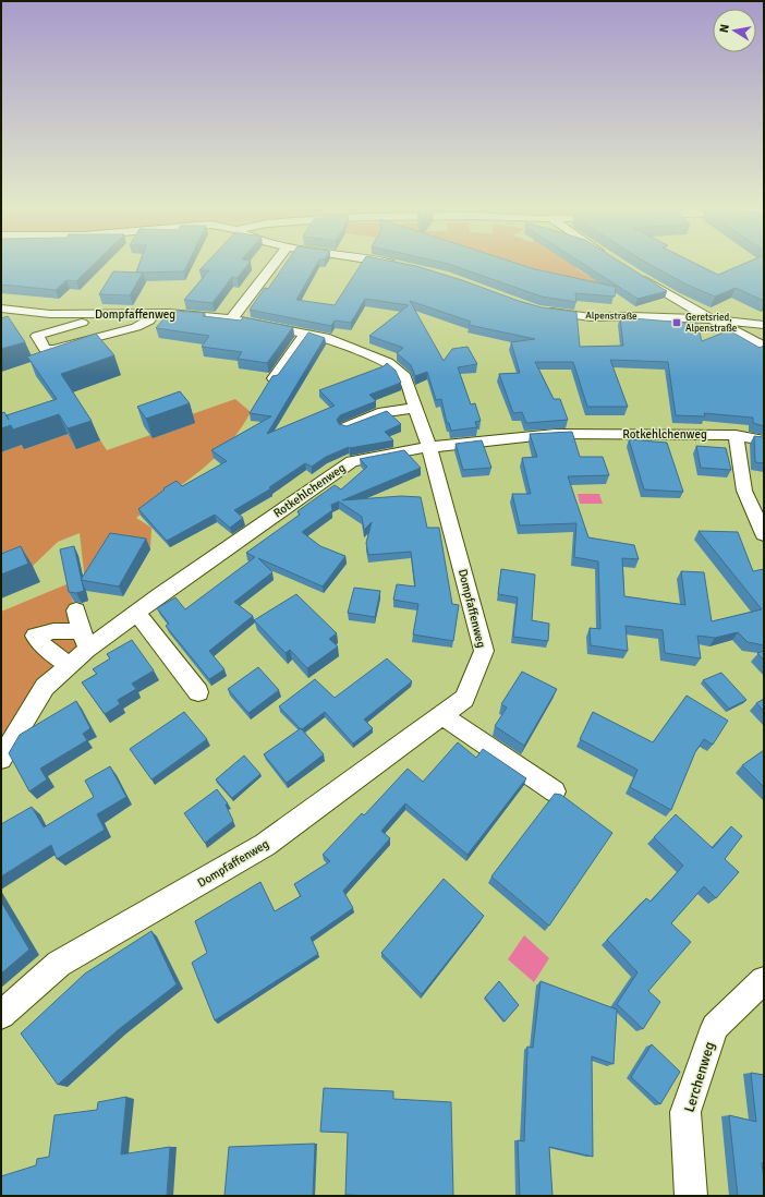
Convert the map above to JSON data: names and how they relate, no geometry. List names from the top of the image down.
{
  "streets": {
    "street": [
      "Dompfaffenweg",
      "Alpenstraße",
      "Rotkehlchenweg",
      "Lerchenweg"
    ]
  },
  "crossings": [
    ["Dompfaffenweg", "Rotkehlchenweg"]
  ],
  "places": {
    "transit": ["Geretsried, Alpenstraße"]
  },
  "north": "left"
}
